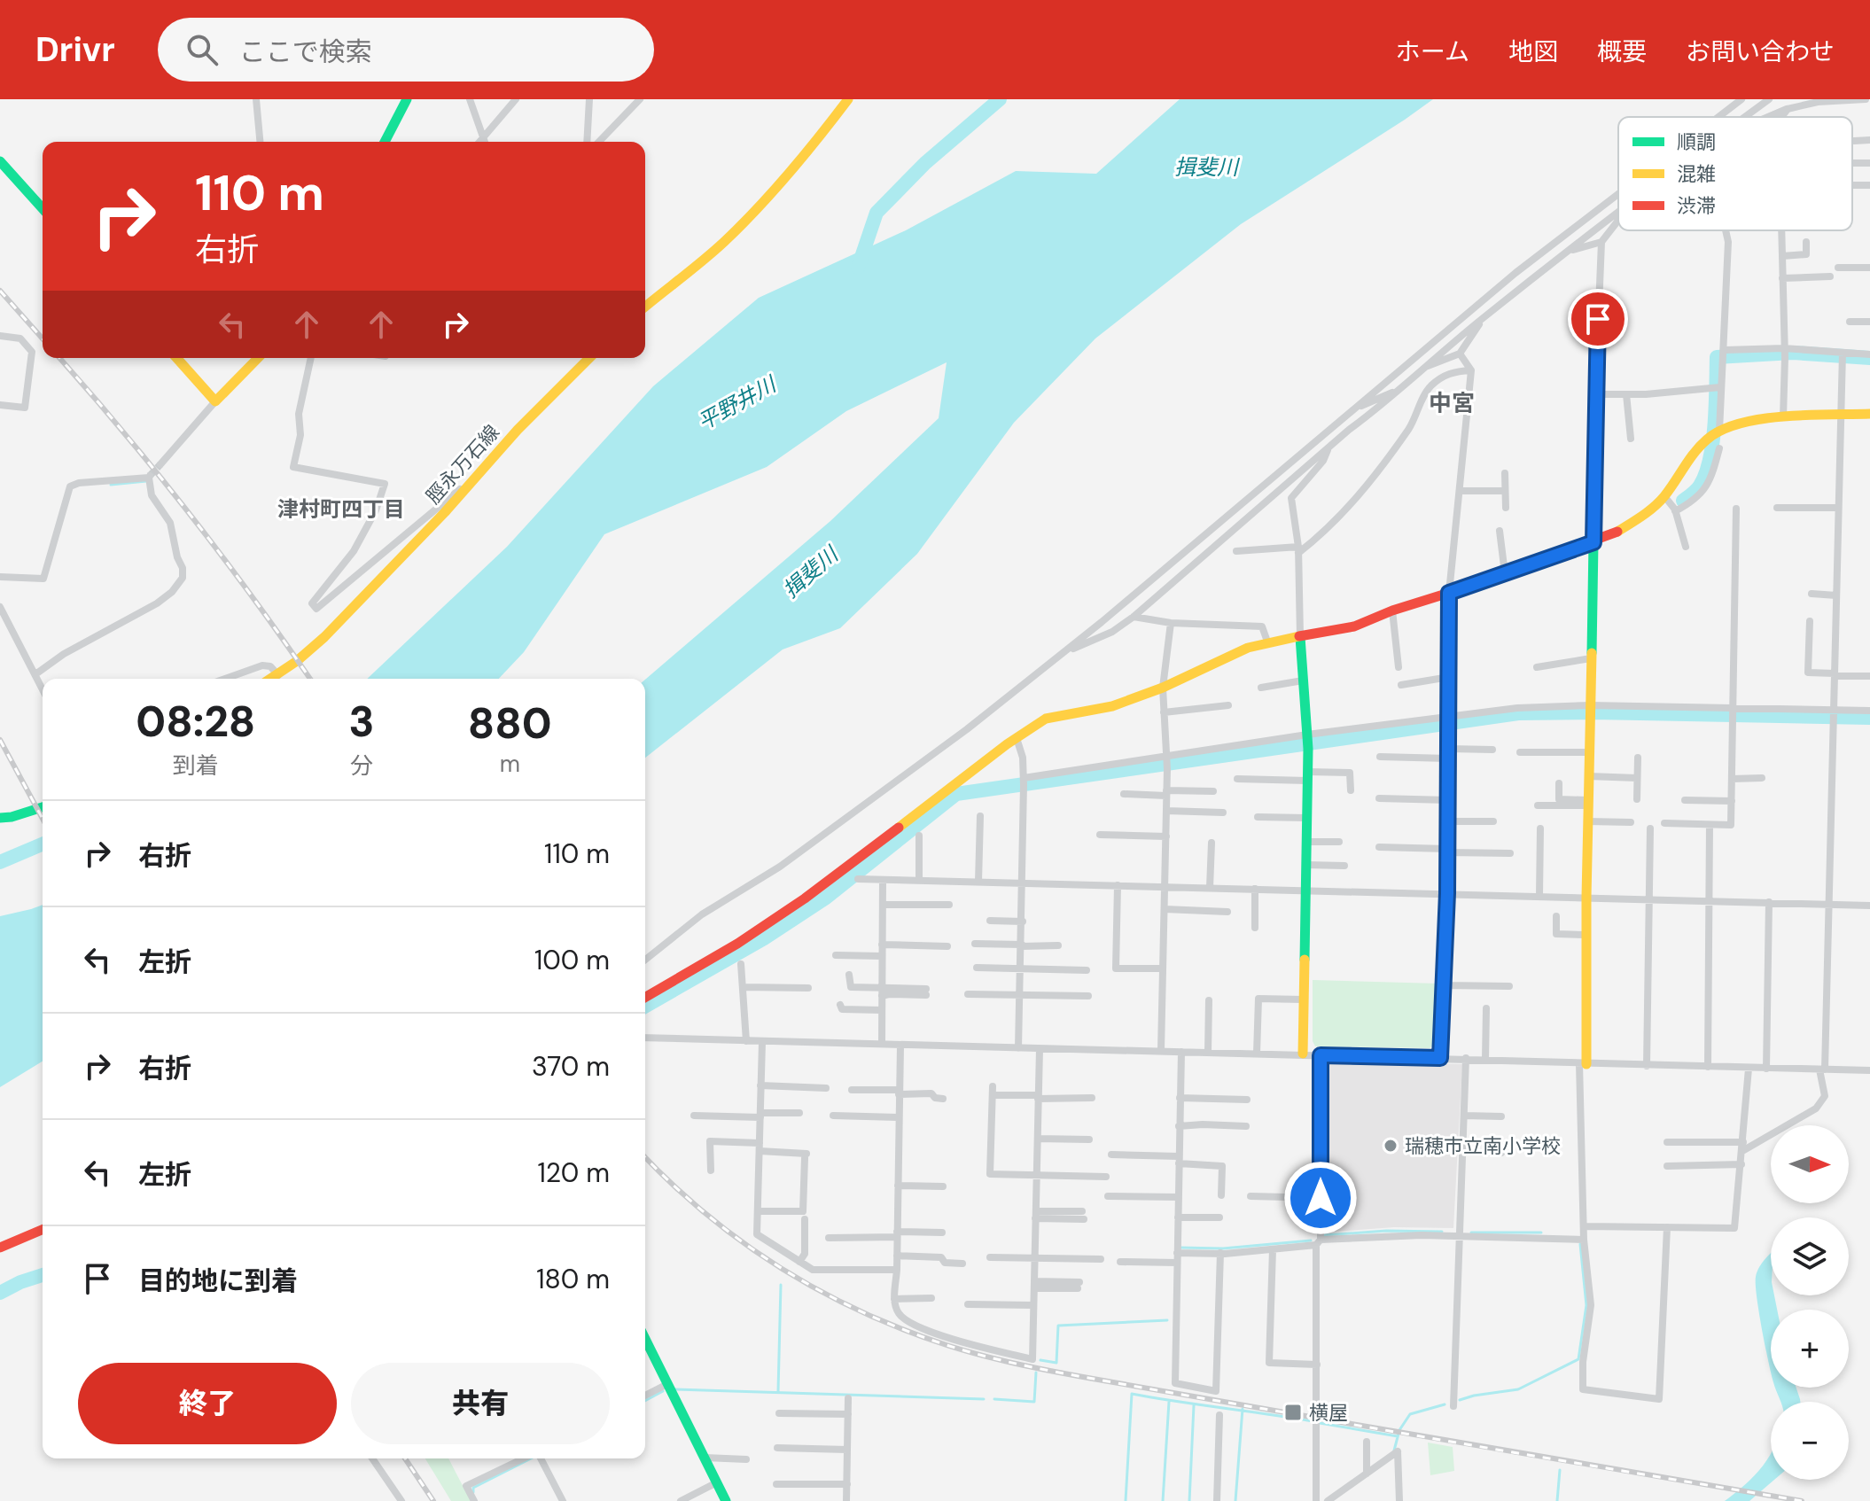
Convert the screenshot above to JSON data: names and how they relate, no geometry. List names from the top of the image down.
{
  "streets": {
    "street": ["脛永万石線"]
  },
  "districts": ["中宮", "津村町四丁目"],
  "water": ["揖斐川", "平野井川"],
  "places": {
    "other": ["瑞穂市立南小学校"],
    "transit": ["横屋"]
  },
  "legend": ["順調", "混雑", "渋滞"],
  "north": "right",
  "page": {
    "header": "Drivr",
    "search": "ここで検索",
    "nav": [
      "ホーム",
      "地図",
      "概要",
      "お問い合わせ"
    ],
    "turn": ["110 m", "右折"],
    "eta": [
      "08:28",
      "到着",
      "3",
      "分",
      "880",
      "m"
    ],
    "list": [
      {
        "name": "右折",
        "value": "110 m"
      },
      {
        "name": "左折",
        "value": "100 m"
      },
      {
        "name": "右折",
        "value": "370 m"
      },
      {
        "name": "左折",
        "value": "120 m"
      },
      {
        "name": "目的地に到着",
        "value": "180 m"
      }
    ],
    "map_buttons": ["+", "−"],
    "buttons": ["終了", "共有"]
  }
}
